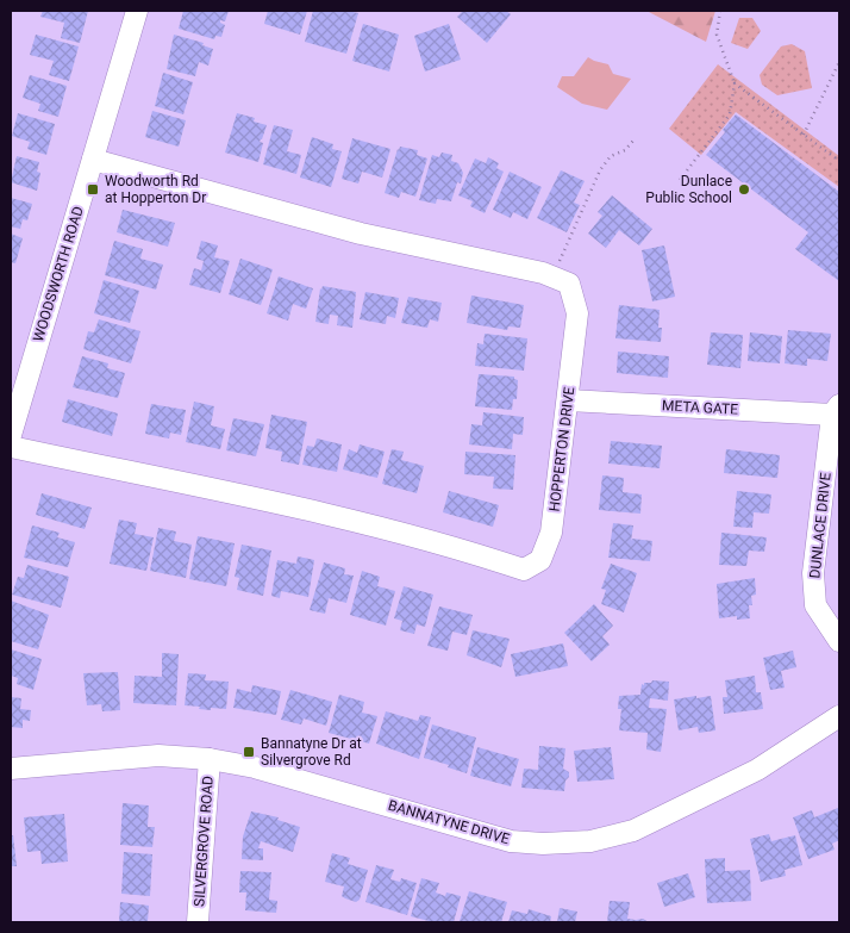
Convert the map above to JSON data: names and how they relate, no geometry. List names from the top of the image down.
{
  "streets": {
    "street": [
      "WOODSWORTH ROAD",
      "META GATE",
      "HOPPERTON DRIVE",
      "DUNLACE DRIVE",
      "BANNATYNE DRIVE",
      "SILVERGROVE ROAD"
    ]
  },
  "crossings": [
    ["META GATE", "HOPPERTON DRIVE"],
    ["META GATE", "DUNLACE DRIVE"],
    ["BANNATYNE DRIVE", "SILVERGROVE ROAD"]
  ],
  "places": {
    "transit": ["Woodworth Rd at Hopperton Dr", "Bannatyne Dr at Silvergrove Rd"],
    "other": ["Dunlace Public School"]
  }
}
